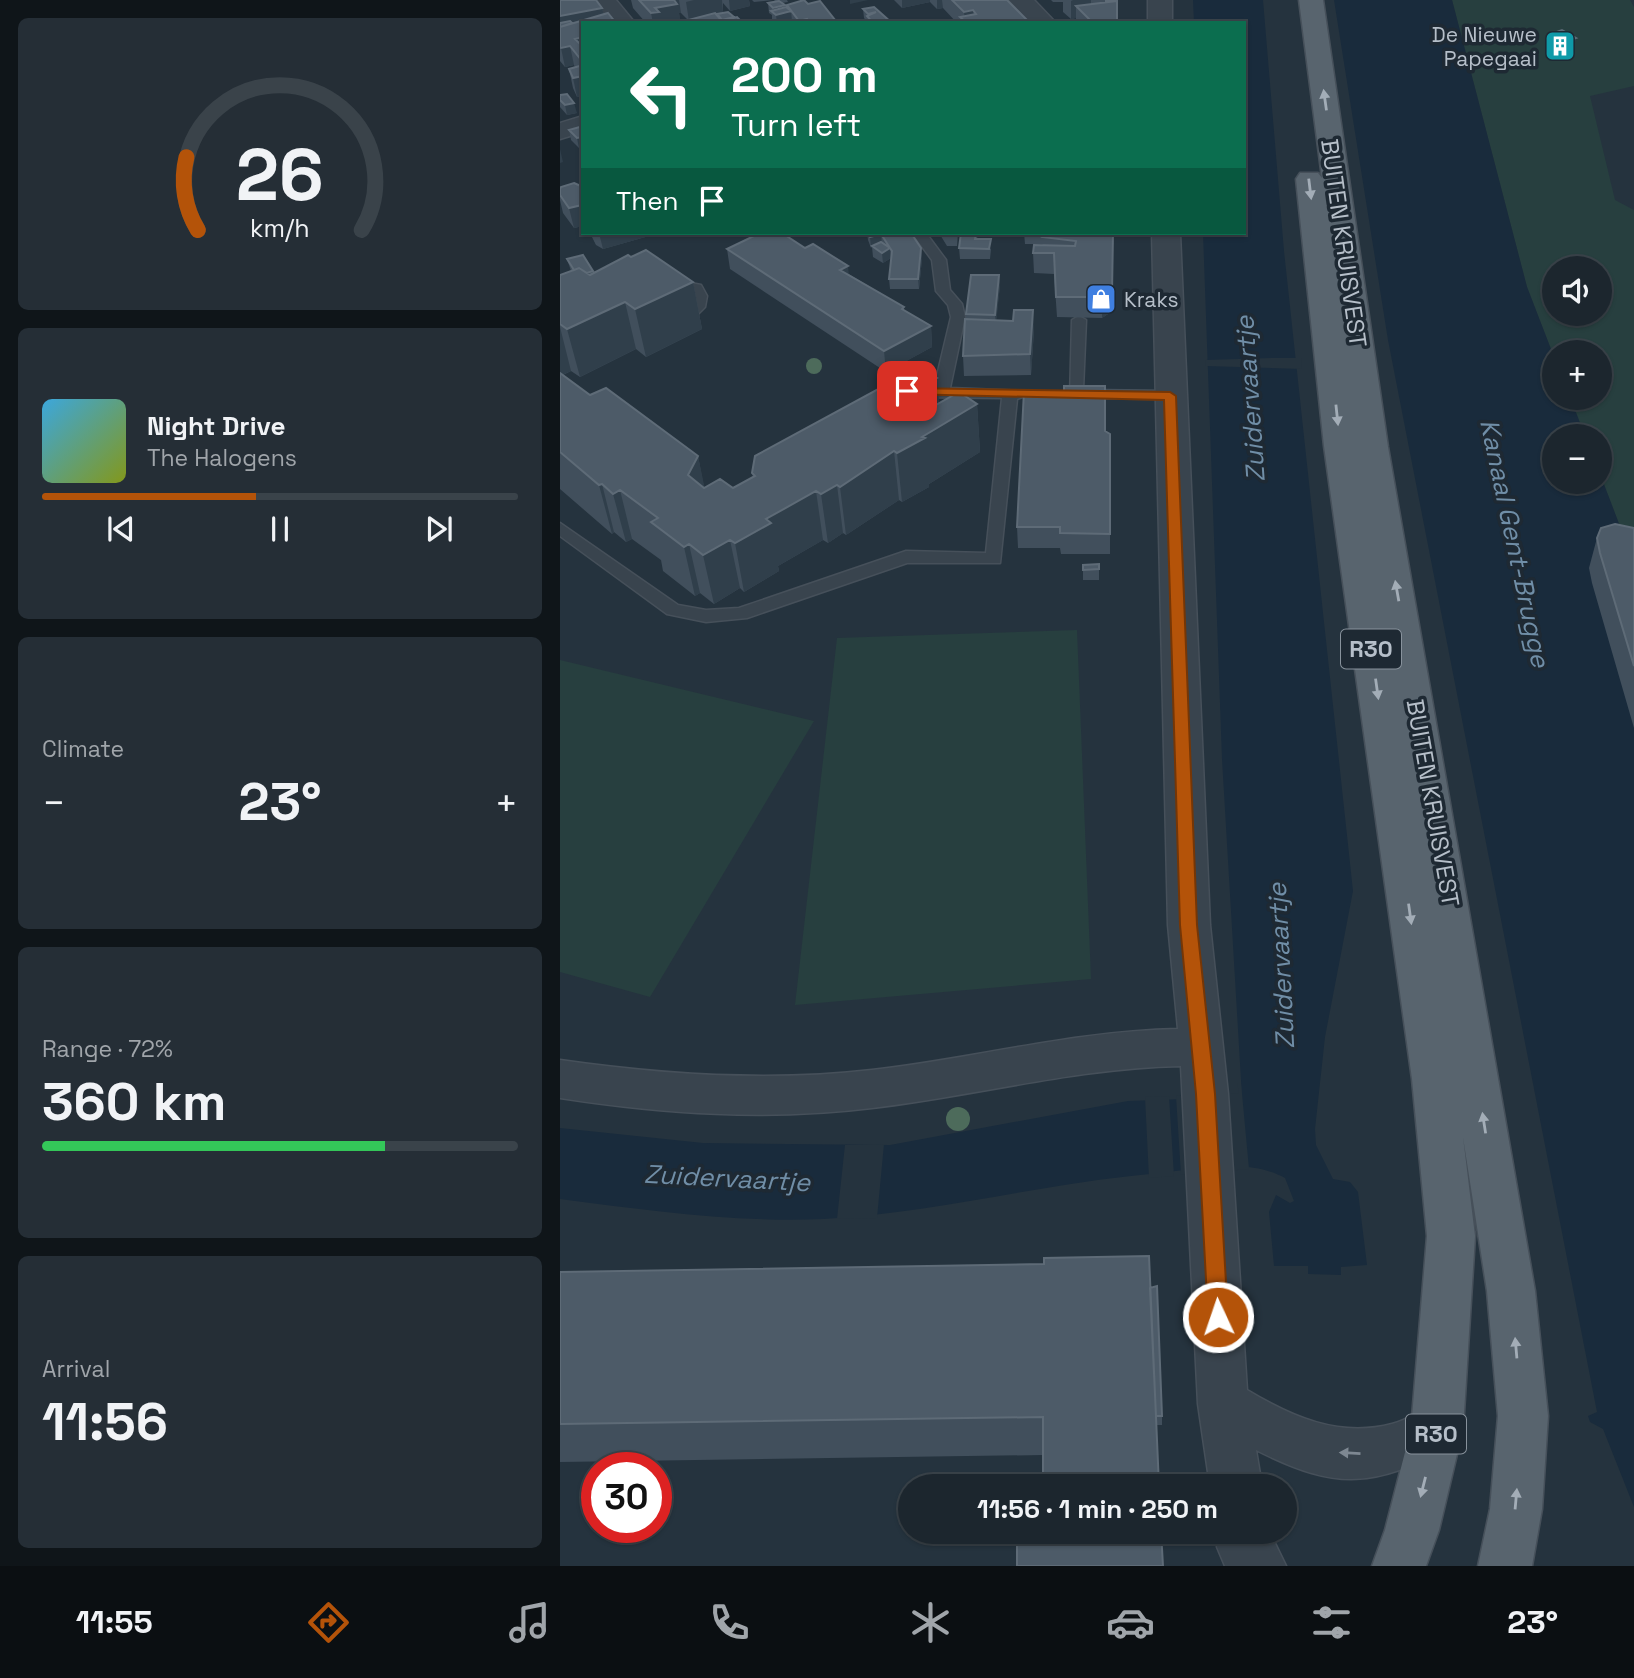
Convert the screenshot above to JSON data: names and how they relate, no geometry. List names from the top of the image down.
{
  "streets": {
    "main road": ["BUITEN KRUISVEST", "R30"]
  },
  "water": ["Zuidervaartje", "Kanaal Gent-Brugge"],
  "places": {
    "building": ["De Nieuwe Papegaai"],
    "shop": ["Kraks"]
  },
  "page": {
    "turn": ["200 m", "Turn left"],
    "then": "Then",
    "map_buttons": ["+", "−"],
    "song": ["Night Drive", "The Halogens"],
    "tile": [
      "Climate",
      ["Range · 72%", "360 km"],
      ["Arrival", "11:56"]
    ],
    "heat": ["−", "23°", "+"],
    "limit": "30",
    "trip": "11:56 · 1 min · 250 m",
    "tabs": ["11:55", "23°"],
    "gauge": ["26", "km/h"]
  }
}
